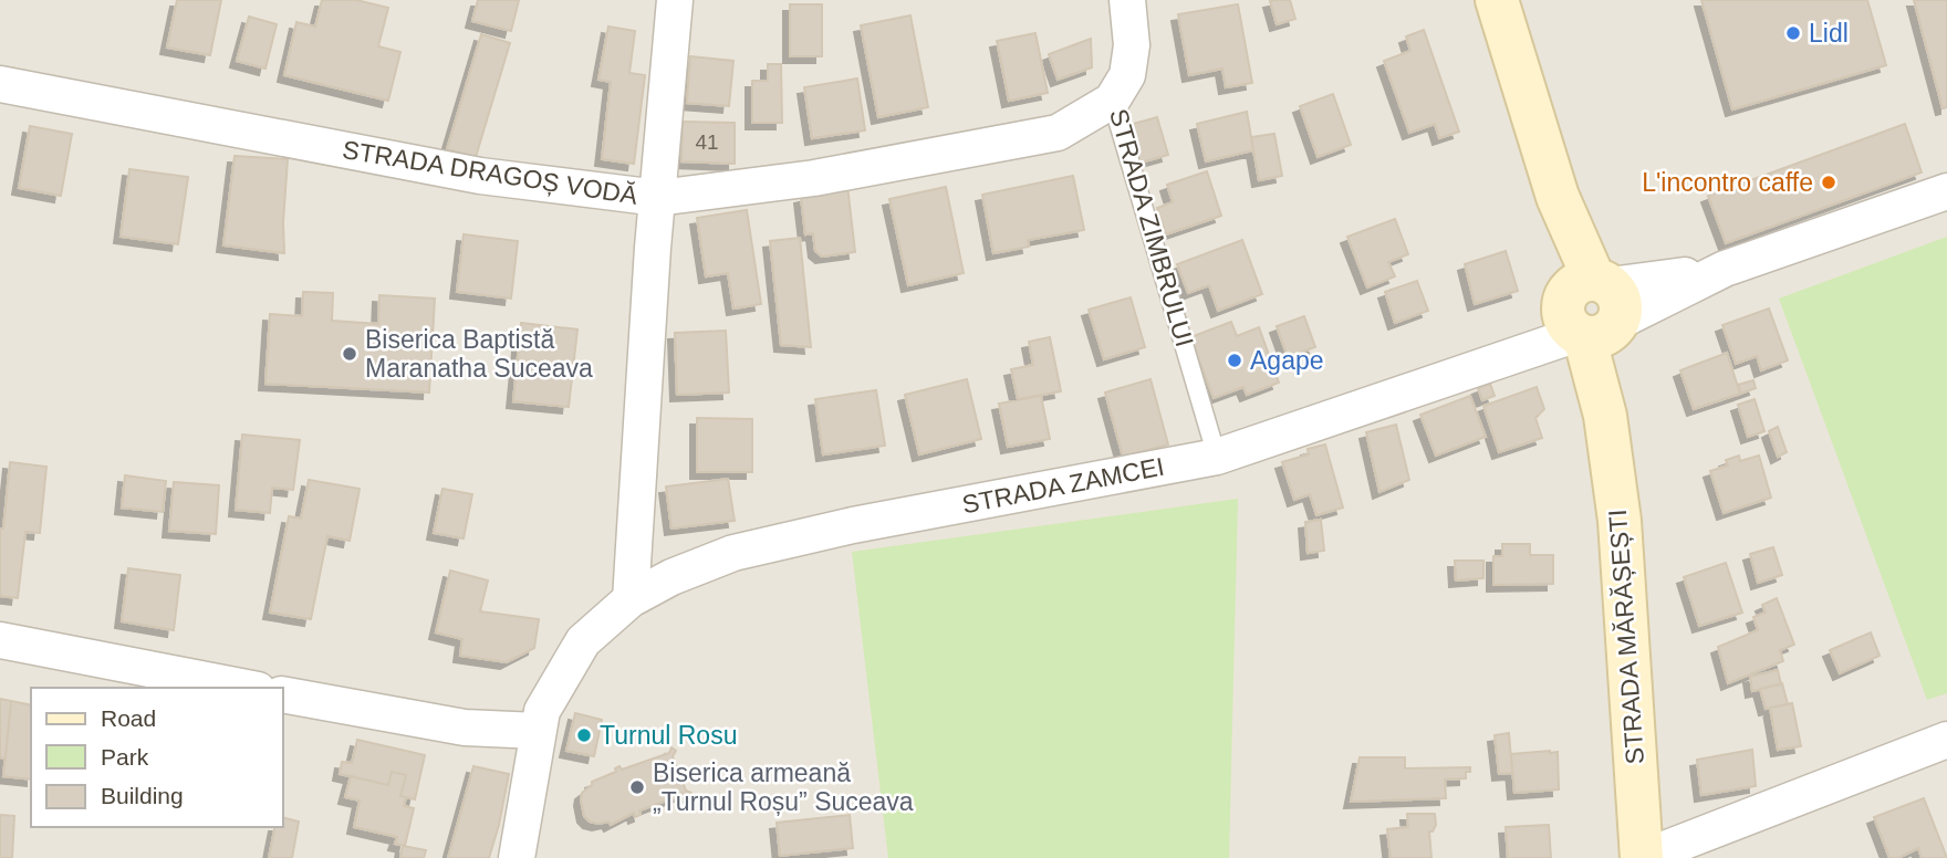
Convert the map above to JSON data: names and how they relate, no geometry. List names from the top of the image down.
{
  "streets": {
    "street": [
      "STRADA DRAGOȘ VODĂ",
      "STRADA ZIMBRULUI",
      "STRADA ZAMCEI",
      "STRADA MĂRĂȘEȘTI"
    ]
  },
  "crossings": [
    ["STRADA DRAGOȘ VODĂ", "STRADA ZIMBRULUI"],
    ["STRADA ZIMBRULUI", "STRADA ZAMCEI"],
    ["STRADA ZAMCEI", "STRADA MĂRĂȘEȘTI"]
  ],
  "places": [
    "Lidl",
    "L'incontro caffe",
    "Biserica Baptistă Maranatha Suceava",
    "Agape",
    "Turnul Rosu",
    "Biserica armeană „Turnul Roșu” Suceava"
  ],
  "house_numbers": ["41"],
  "legend": ["Road", "Park", "Building"]
}
